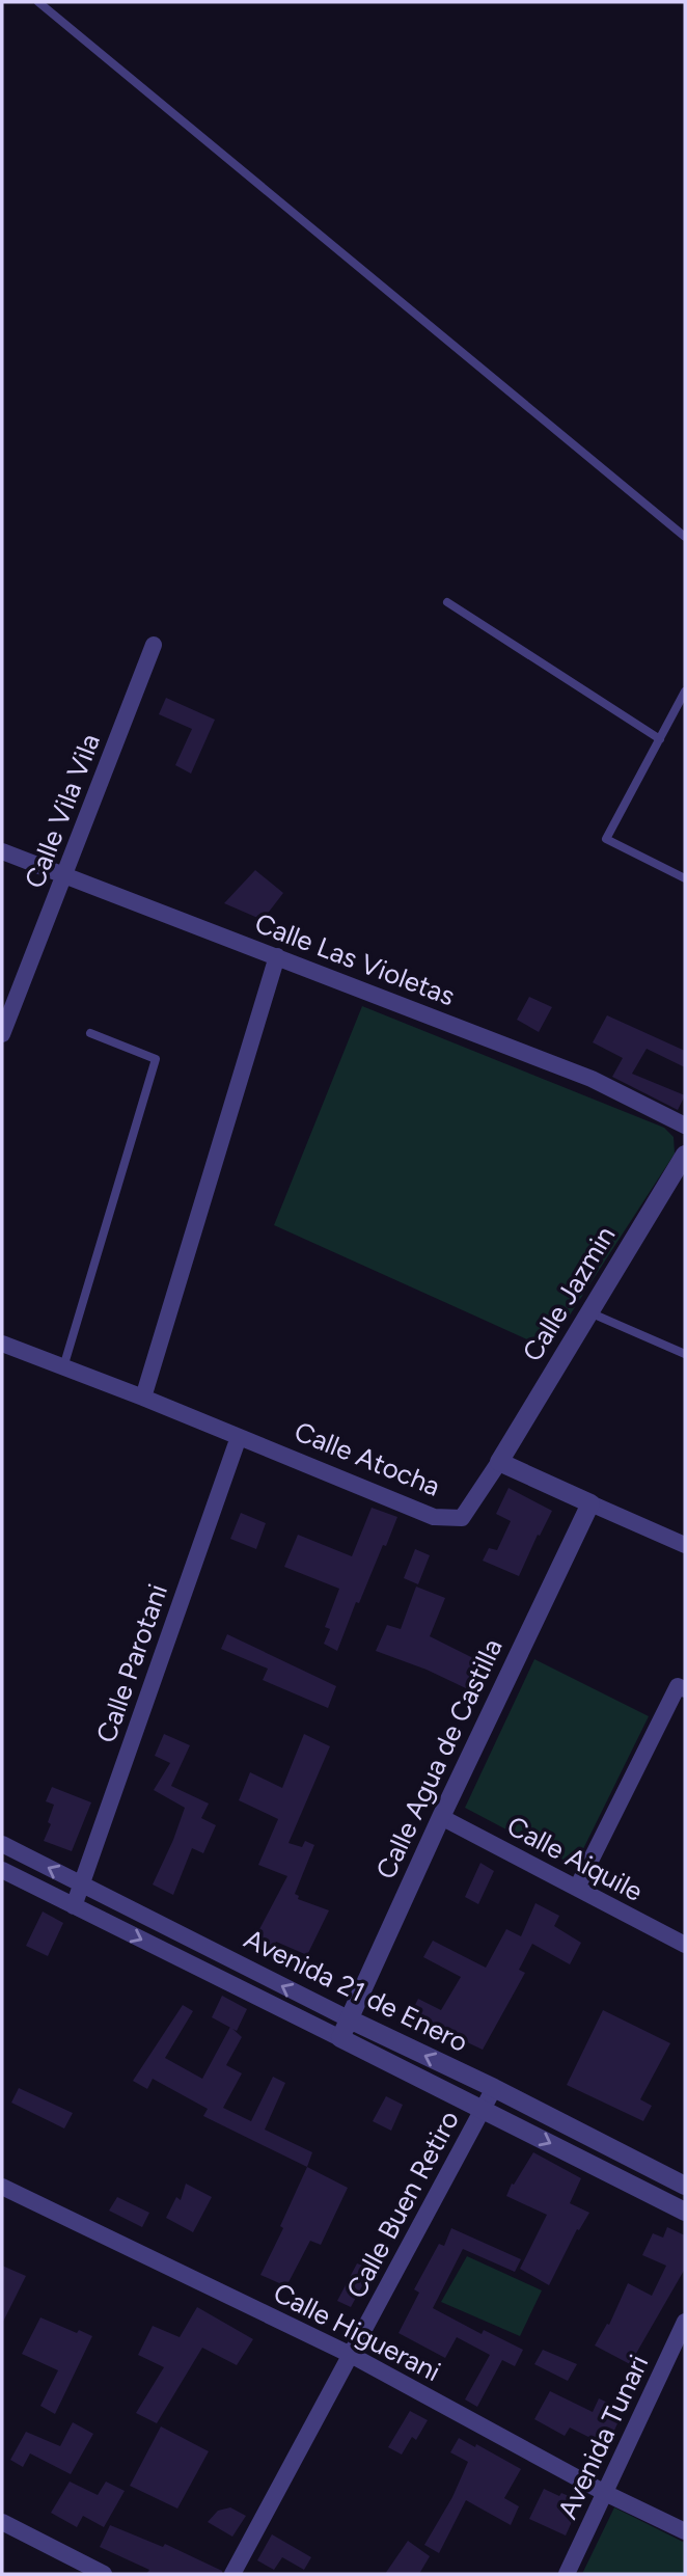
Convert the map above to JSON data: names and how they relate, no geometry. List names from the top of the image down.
{
  "streets": {
    "street": [
      "Calle Vila Vila",
      "Calle Las Violetas",
      "Calle Jazmin",
      "Calle Atocha",
      "Calle Parotani",
      "Calle Agua de Castilla",
      "Calle Aiquile",
      "Avenida 21 de Enero",
      "Calle Buen Retiro",
      "Calle Higuerani",
      "Avenida Tunari"
    ]
  },
  "crossings": [
    ["Calle Vila Vila", "Calle Las Violetas"],
    ["Calle Jazmin", "Calle Atocha"],
    ["Calle Atocha", "Calle Parotani"],
    ["Calle Parotani", "Avenida 21 de Enero"],
    ["Calle Agua de Castilla", "Calle Aiquile"],
    ["Calle Agua de Castilla", "Avenida 21 de Enero"],
    ["Avenida 21 de Enero", "Calle Buen Retiro"],
    ["Calle Buen Retiro", "Calle Higuerani"],
    ["Calle Higuerani", "Avenida Tunari"]
  ]
}
